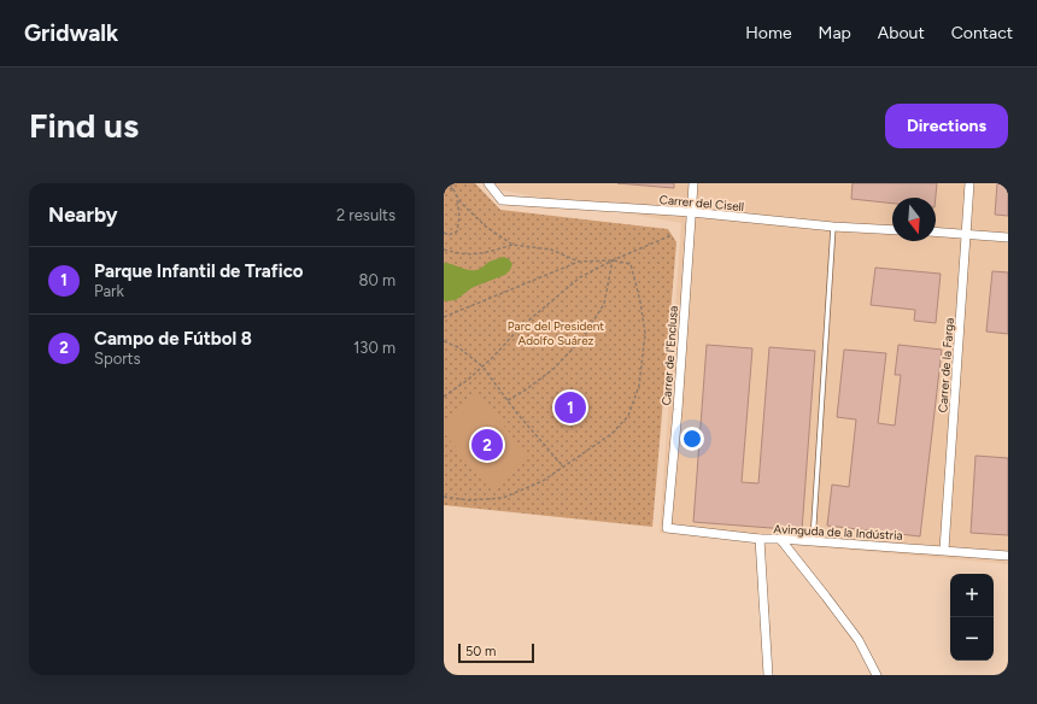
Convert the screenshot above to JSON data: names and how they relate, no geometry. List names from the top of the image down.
{
  "streets": {
    "street": [
      "Carrer del Cisell",
      "Carrer de l'Enclusa",
      "Carrer de la Farga",
      "Avinguda de la Indústria"
    ]
  },
  "crossings": [
    ["Carrer del Cisell", "Carrer de l'Enclusa"],
    ["Carrer de l'Enclusa", "Avinguda de la Indústria"],
    ["Carrer de la Farga", "Avinguda de la Indústria"]
  ],
  "parks": ["Parc del President Adolfo Suárez"],
  "scale_bar": "50 m",
  "north": "bottom",
  "page": {
    "header": "Gridwalk",
    "nav": [
      "Home",
      "Map",
      "About",
      "Contact"
    ],
    "buttons": "Directions",
    "title": "Find us",
    "heading": ["Nearby", "2 results"],
    "list": [
      {
        "mark": "1",
        "name": "Parque Infantil de Trafico",
        "note": "Park",
        "value": "80 m"
      },
      {
        "mark": "2",
        "name": "Campo de Fútbol 8",
        "note": "Sports",
        "value": "130 m"
      }
    ],
    "pins": ["1", "2"],
    "map_buttons": ["+", "−"],
    "scale": "50 m"
  }
}
